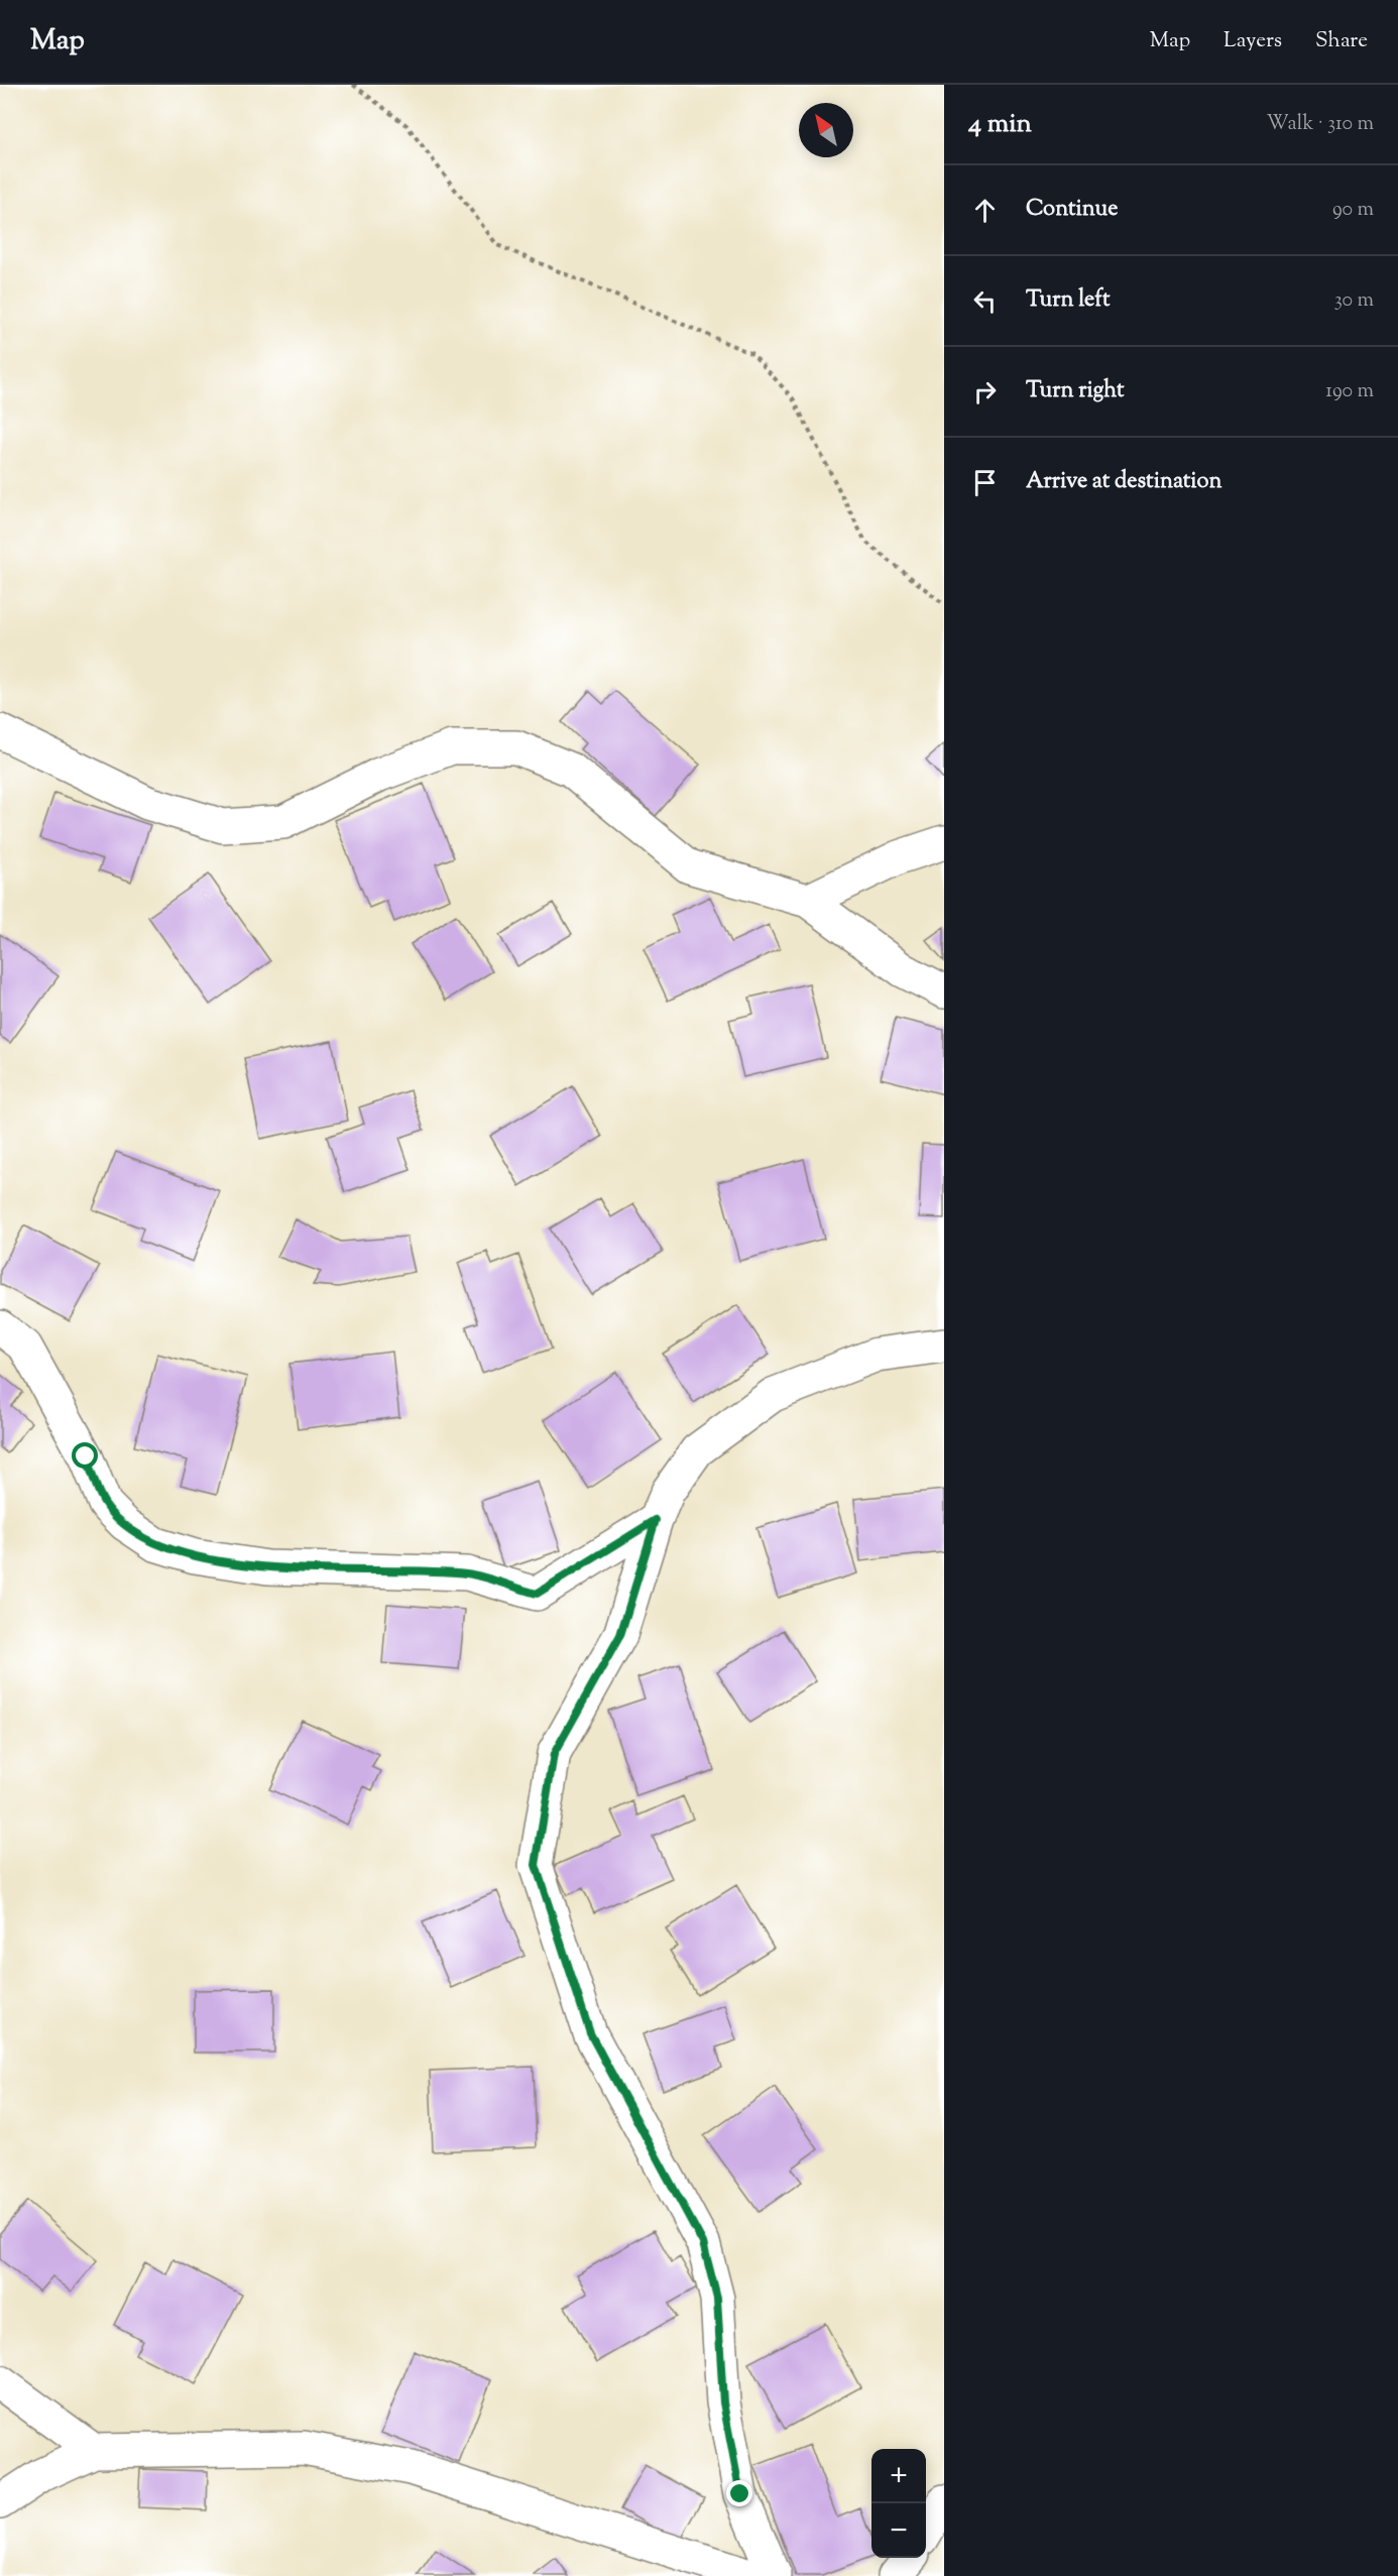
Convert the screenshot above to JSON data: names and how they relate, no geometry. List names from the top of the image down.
{
  "north": "top left",
  "page": {
    "header": "Map",
    "nav": ["Map", "Layers", "Share"],
    "heading": ["4 min", "Walk · 310 m"],
    "list": [
      ["Continue", "90 m"],
      ["Turn left", "30 m"],
      ["Turn right", "190 m"],
      "Arrive at destination"
    ],
    "map_buttons": ["+", "−"]
  }
}
